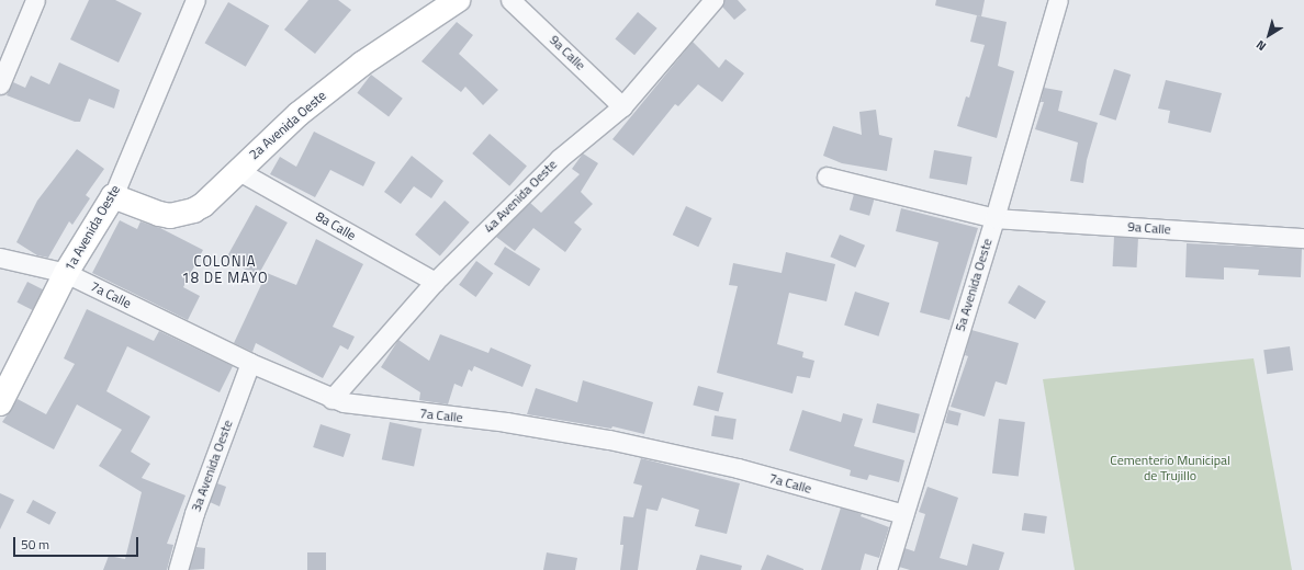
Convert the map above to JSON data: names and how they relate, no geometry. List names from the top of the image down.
{
  "streets": {
    "street": [
      "9a Calle",
      "2a Avenida Oeste",
      "4a Avenida Oeste",
      "8a Calle",
      "1a Avenida Oeste",
      "5a Avenida Oeste",
      "7a Calle",
      "3a Avenida Oeste"
    ]
  },
  "crossings": [
    ["9a Calle", "4a Avenida Oeste"],
    ["9a Calle", "5a Avenida Oeste"],
    ["2a Avenida Oeste", "8a Calle"],
    ["2a Avenida Oeste", "1a Avenida Oeste"],
    ["4a Avenida Oeste", "8a Calle"],
    ["4a Avenida Oeste", "7a Calle"],
    ["1a Avenida Oeste", "7a Calle"],
    ["5a Avenida Oeste", "7a Calle"],
    ["7a Calle", "3a Avenida Oeste"]
  ],
  "districts": ["COLONIA 18 DE MAYO"],
  "parks": ["Cementerio Municipal de Trujillo"],
  "scale_bar": "50 m",
  "north": "bottom left"
}
